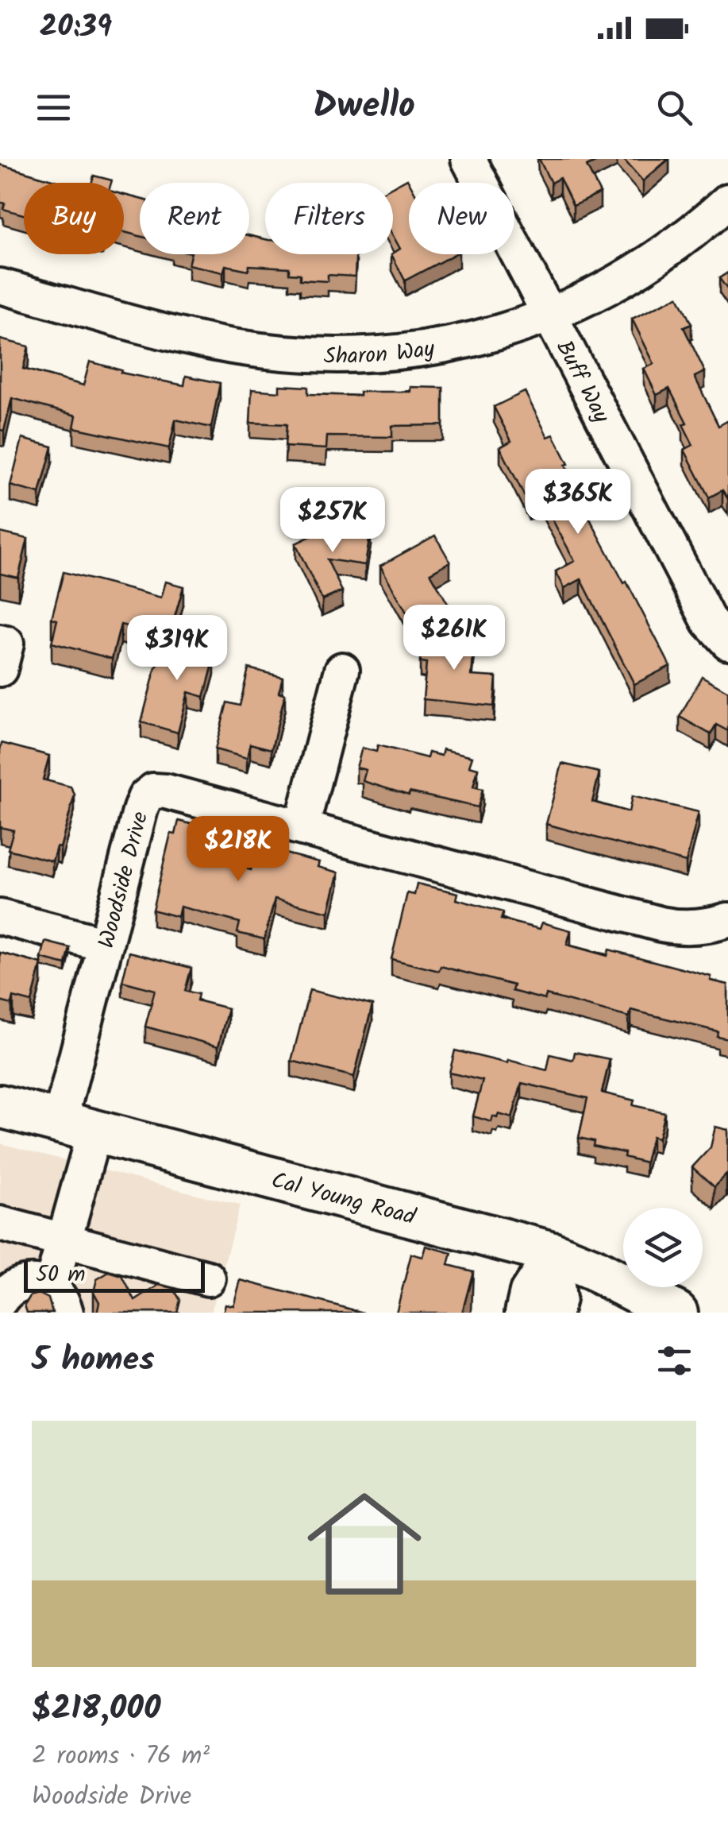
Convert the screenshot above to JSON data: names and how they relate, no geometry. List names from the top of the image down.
{
  "streets": {
    "main road": ["Cal Young Road"],
    "street": ["Sharon Way", "Buff Way", "Woodside Drive"]
  },
  "crossings": [
    ["Sharon Way", "Buff Way"],
    ["Woodside Drive", "Cal Young Road"]
  ],
  "scale_bar": "50 m",
  "page": {
    "status": "20:39",
    "header": "Dwello",
    "chip": [
      "Buy",
      "Rent",
      "Filters",
      "New"
    ],
    "price": [
      "$365K",
      "$257K",
      "$261K",
      "$319K",
      "$218K"
    ],
    "scale": "50 m",
    "heading": "5 homes",
    "list": [
      {
        "name": "$218,000",
        "note": "2 rooms · 76 m² · Woodside Drive"
      }
    ]
  }
}
